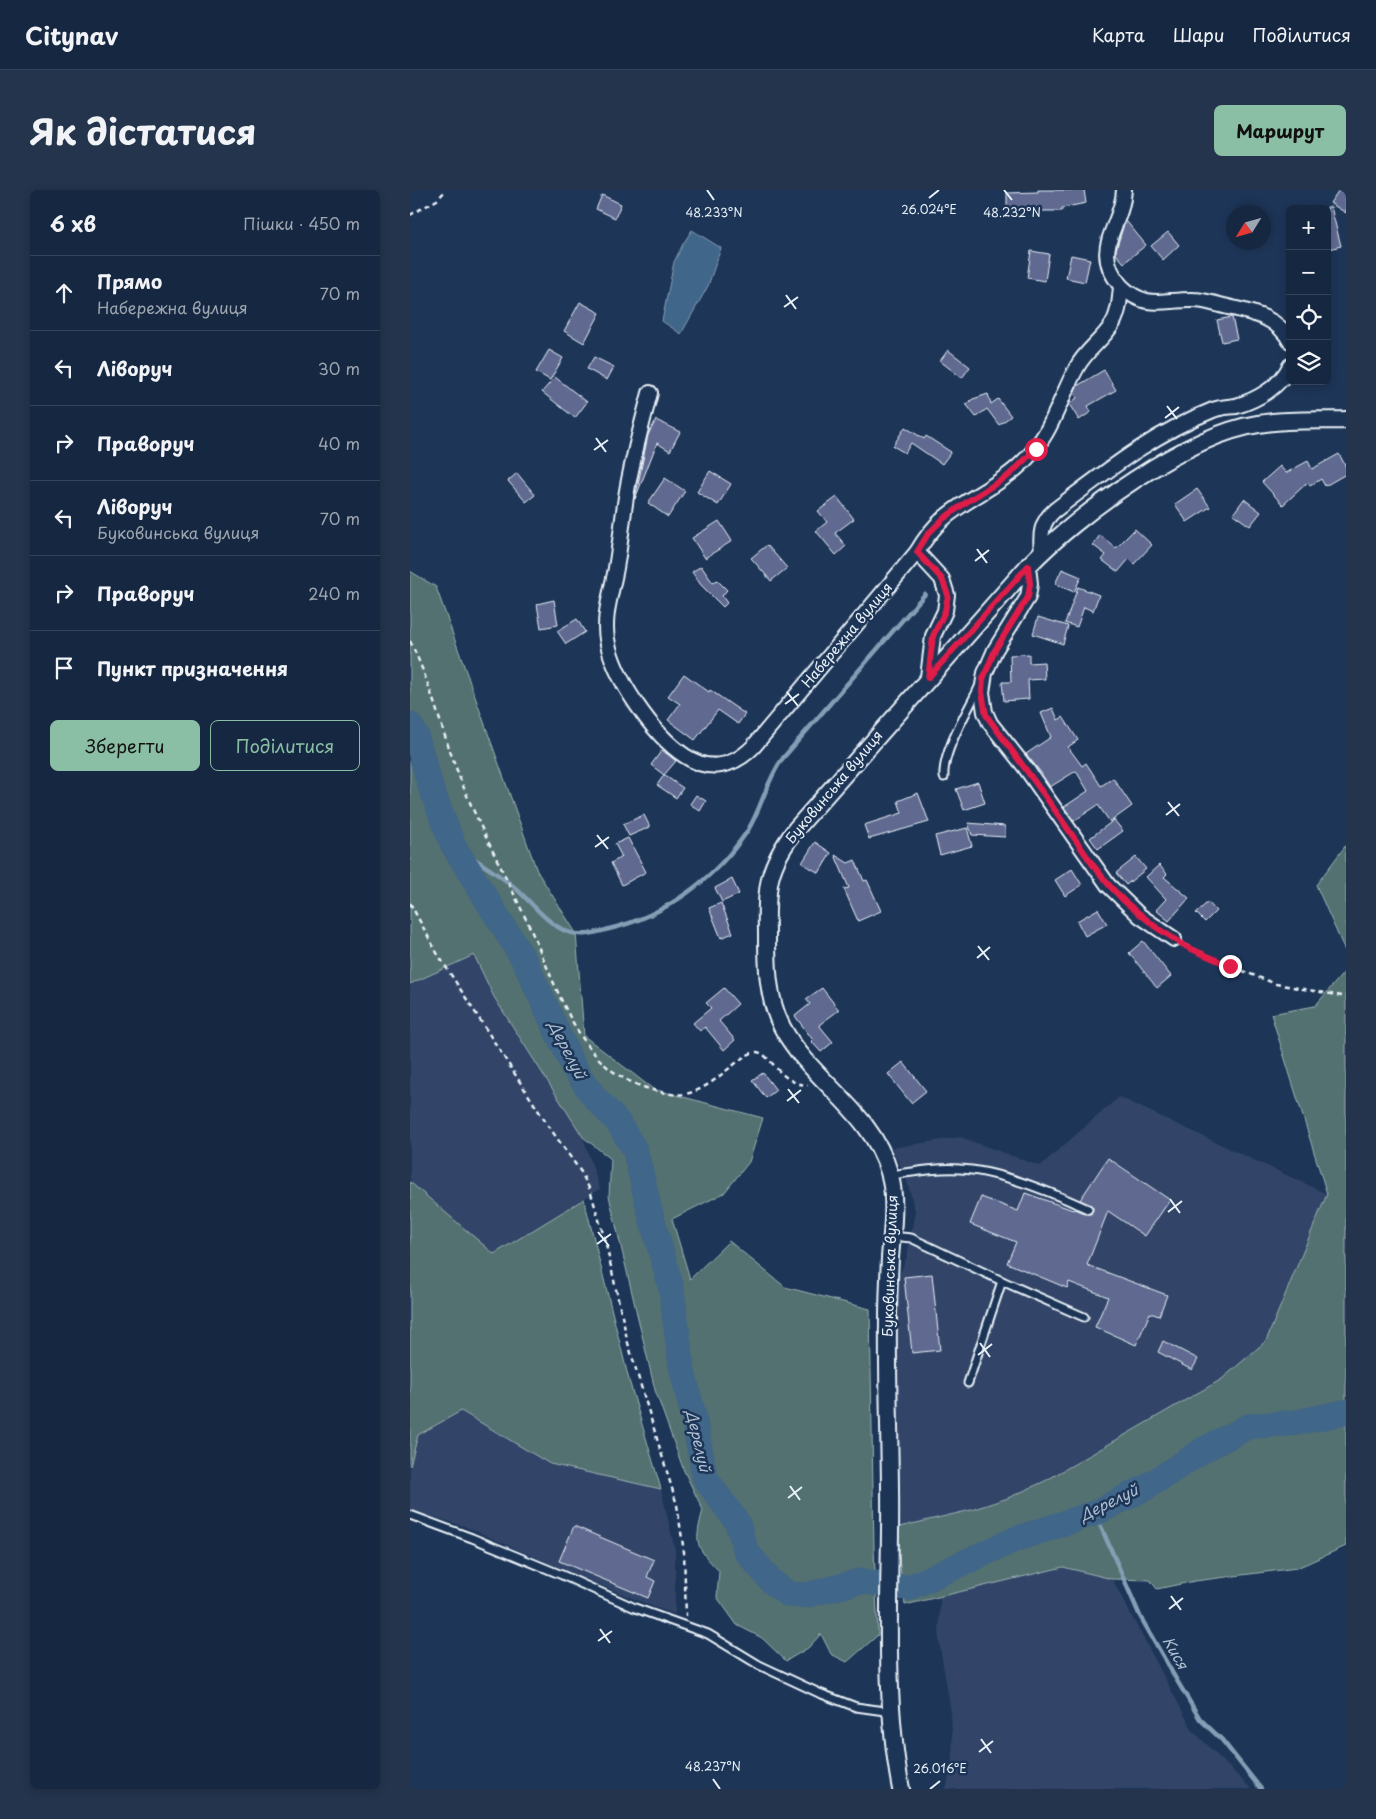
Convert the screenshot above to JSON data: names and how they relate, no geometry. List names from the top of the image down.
{
  "streets": {
    "street": ["Набережна вулиця", "Буковинська вулиця"]
  },
  "water": ["Дерелуй", "Кися"],
  "north": "bottom left",
  "page": {
    "header": "Citynav",
    "nav": ["Карта", "Шари", "Поділитися"],
    "title": "Як дістатися",
    "buttons": [
      "Маршрут",
      ["Зберегти", "Поділитися"]
    ],
    "heading": ["6 хв", "Пішки · 450 m"],
    "map_buttons": ["+", "−"],
    "list": [
      ["Прямо", "Набережна вулиця", "70 m"],
      ["Ліворуч", "30 m"],
      ["Праворуч", "40 m"],
      ["Ліворуч", "Буковинська вулиця", "70 m"],
      ["Праворуч", "240 m"],
      "Пункт призначення"
    ]
  },
  "coordinates": [
    "26.024°E",
    "48.233°N",
    "48.232°N",
    "48.237°N",
    "26.016°E"
  ]
}
